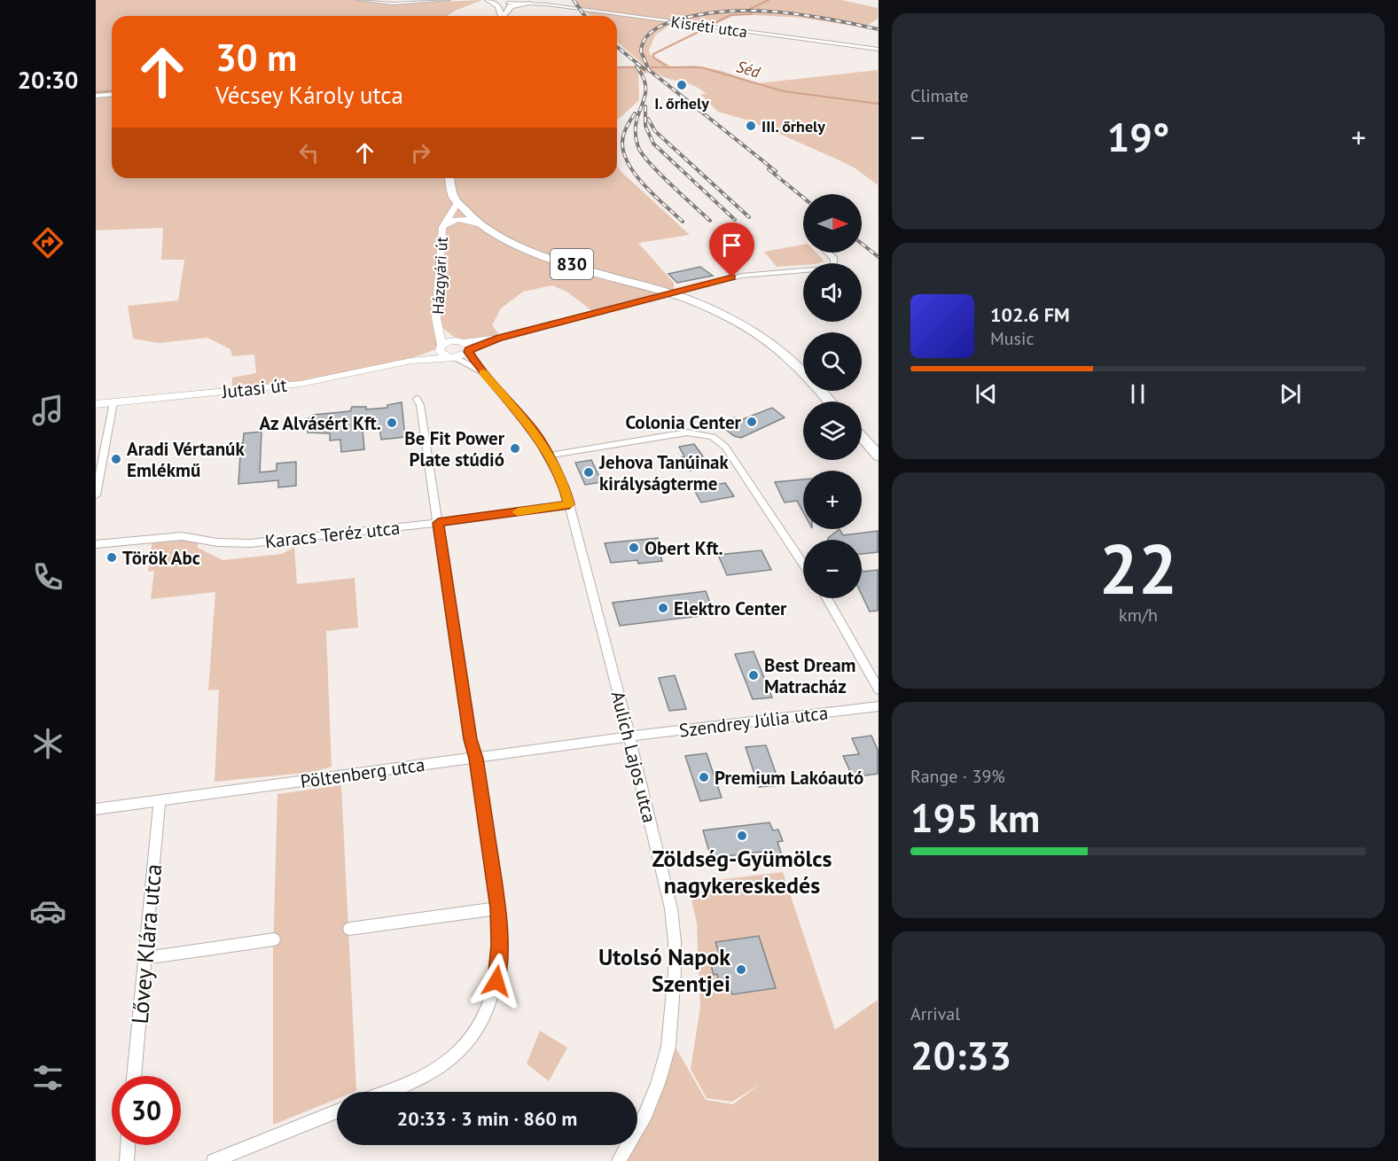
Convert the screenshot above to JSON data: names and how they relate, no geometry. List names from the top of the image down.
{
  "streets": {
    "main road": ["830"],
    "street": [
      "Kisréti utca",
      "Házgyári út",
      "Jutasi út",
      "Karacs Teréz utca",
      "Szendrey Júlia utca",
      "Aulich Lajos utca",
      "Pöltenberg utca",
      "Lővey Klára utca"
    ]
  },
  "crossings": [
    ["830", "Házgyári út"],
    ["830", "Jutasi út"],
    ["Házgyári út", "Jutasi út"],
    ["Házgyári út", "Aulich Lajos utca"],
    ["Jutasi út", "Aulich Lajos utca"],
    ["Karacs Teréz utca", "Aulich Lajos utca"],
    ["Szendrey Júlia utca", "Aulich Lajos utca"],
    ["Szendrey Júlia utca", "Pöltenberg utca"],
    ["Aulich Lajos utca", "Pöltenberg utca"],
    ["Pöltenberg utca", "Lővey Klára utca"]
  ],
  "water": ["Séd"],
  "places": [
    "I. őrhely",
    "III. őrhely",
    "Colonia Center",
    "Az Alvásért Kft.",
    "Be Fit Power Plate stúdió",
    "Aradi Vértanúk Emlékmű",
    "Jehova Tanúinak királyságterme",
    "Obert Kft.",
    "Török Abc",
    "Elektro Center",
    "Best Dream Matracház",
    "Premium Lakóautó",
    "Zöldség-Gyümölcs nagykereskedés",
    "Utolsó Napok Szentjei"
  ],
  "north": "right",
  "page": {
    "tabs": "20:30",
    "tile": [
      "Climate",
      ["22", "km/h"],
      ["Range · 39%", "195 km"],
      ["Arrival", "20:33"]
    ],
    "turn": ["30 m", "Vécsey Károly utca"],
    "heat": ["−", "19°", "+"],
    "map_buttons": ["+", "−"],
    "song": ["102.6 FM", "Music"],
    "limit": "30",
    "trip": "20:33 · 3 min · 860 m"
  }
}
